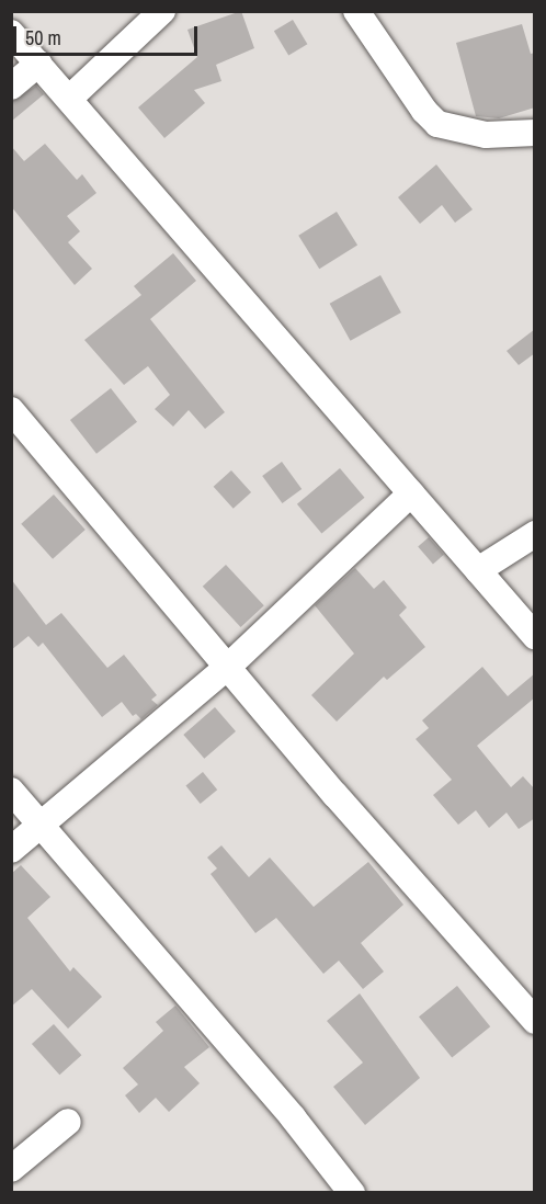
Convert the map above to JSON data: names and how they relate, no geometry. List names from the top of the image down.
{
  "scale_bar": "50 m"
}
